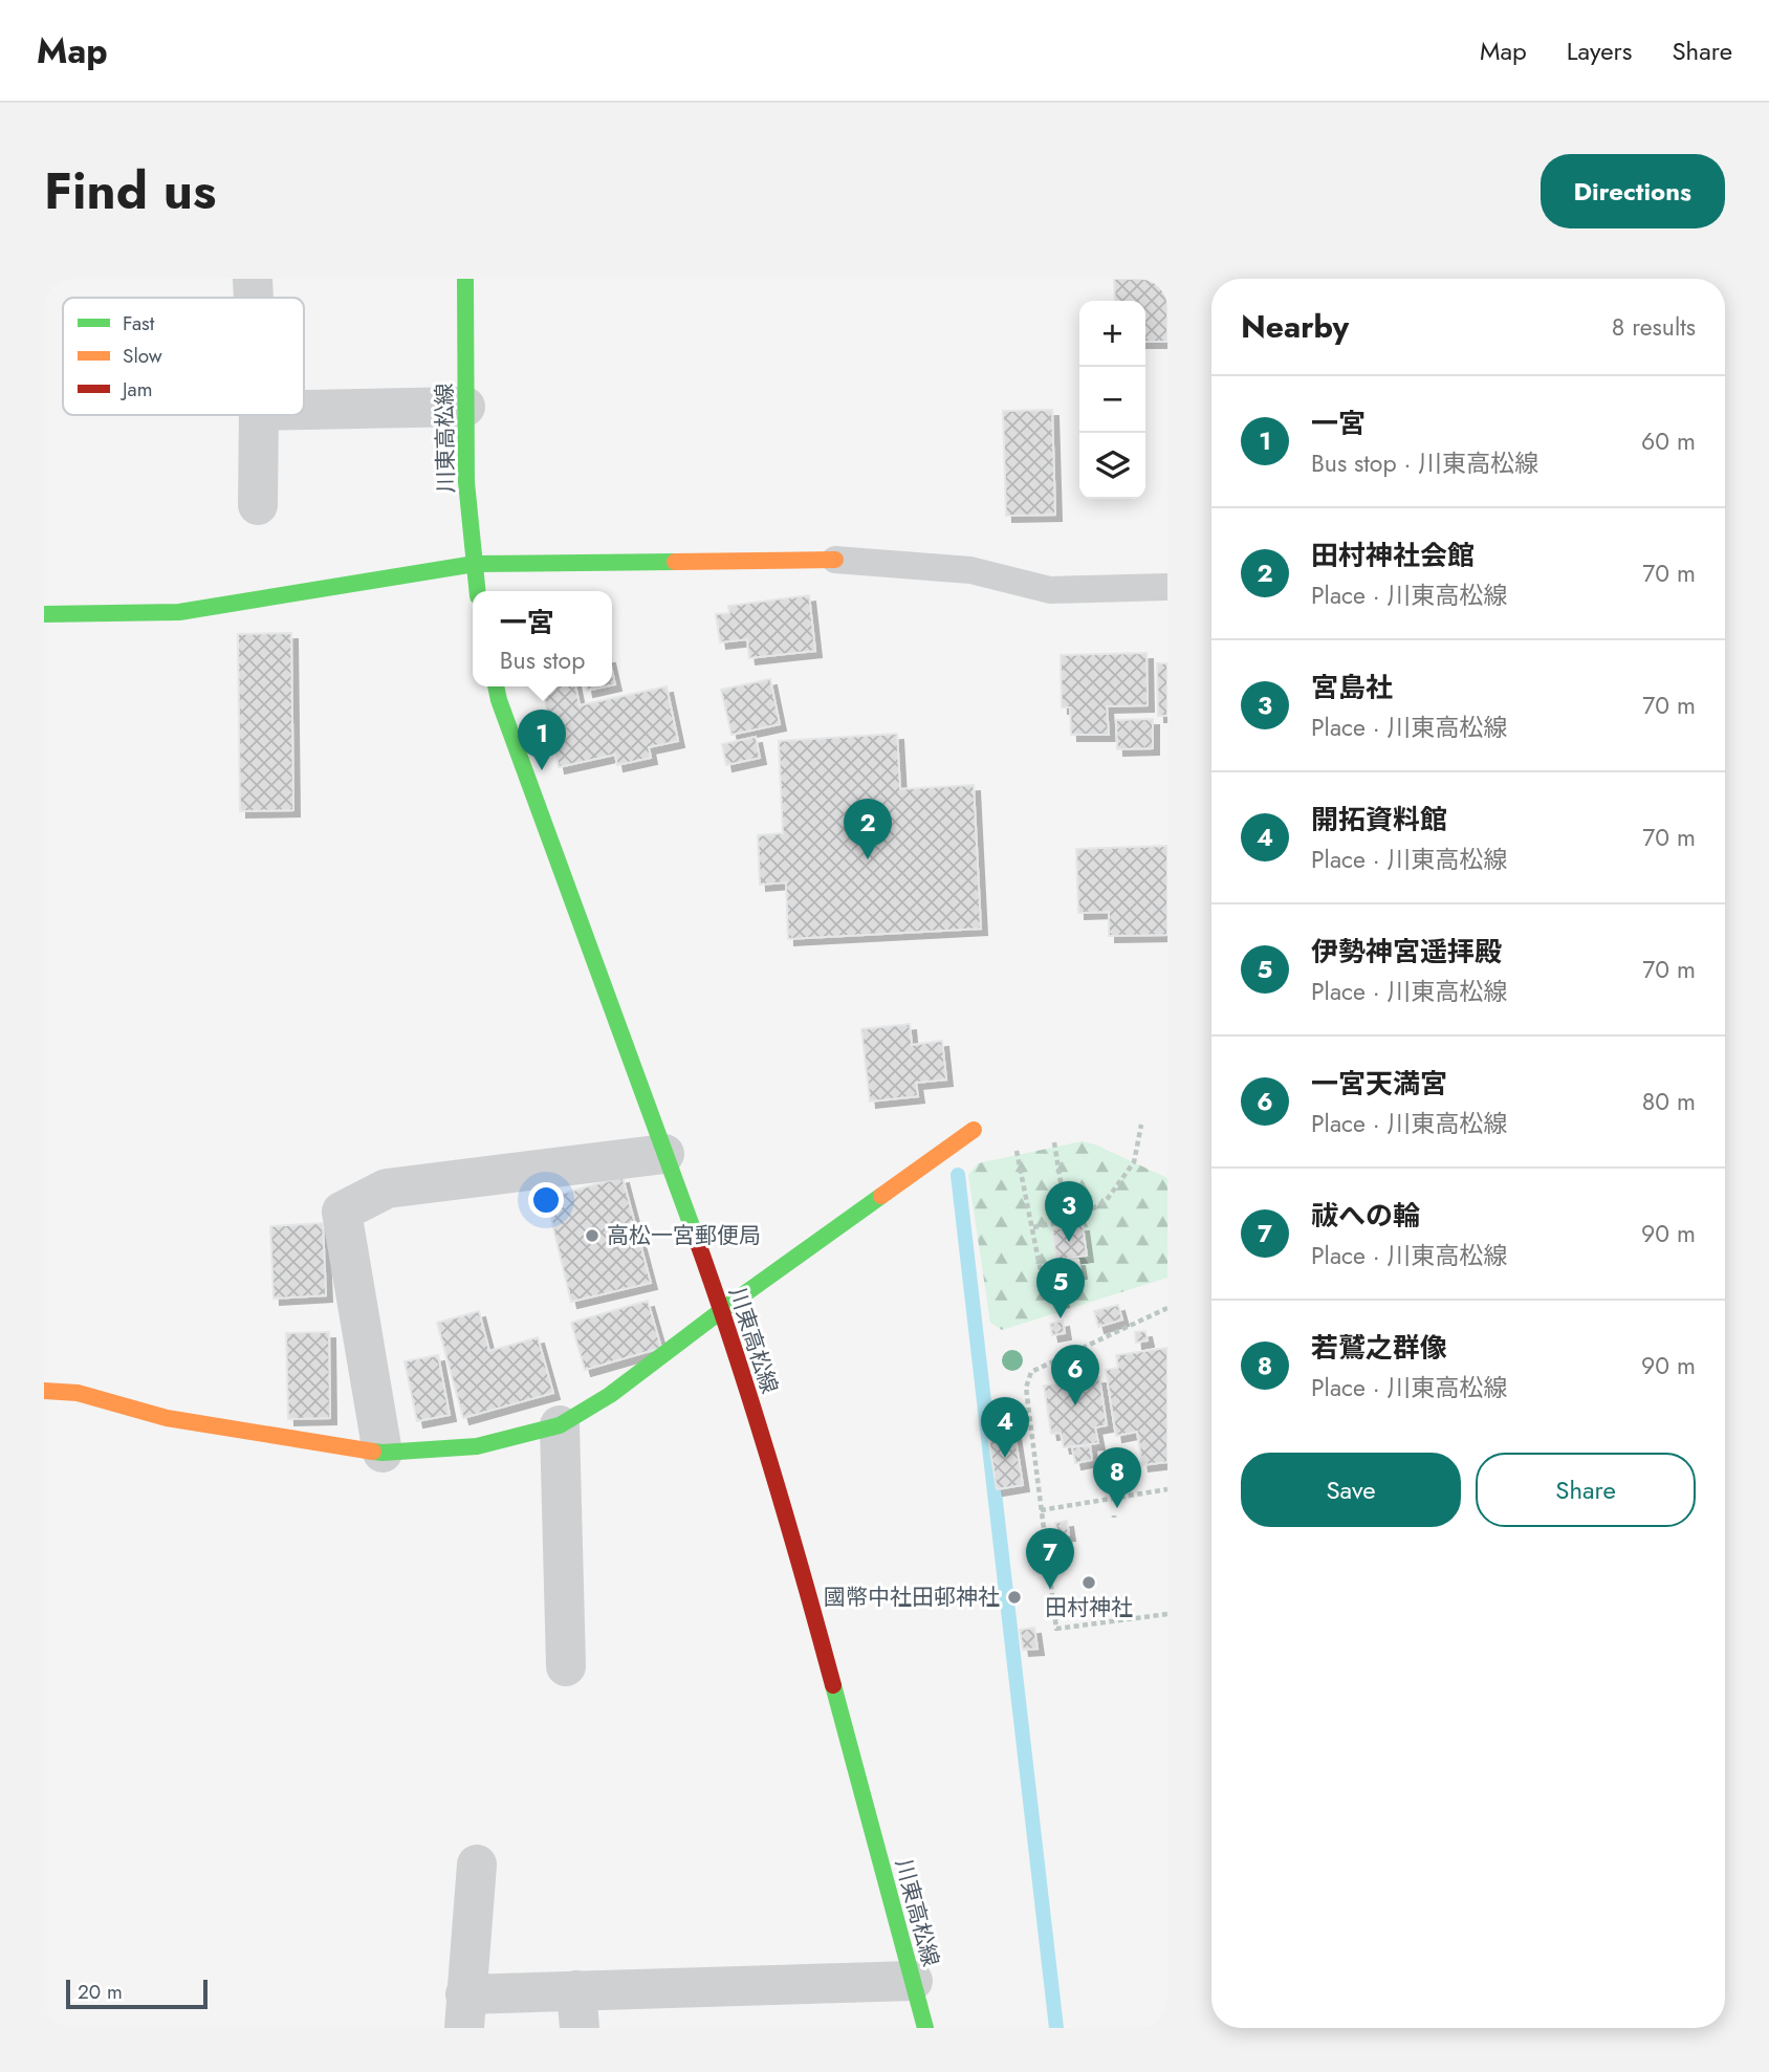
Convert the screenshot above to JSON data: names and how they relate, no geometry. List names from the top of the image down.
{
  "streets": {
    "street": ["川東高松線"]
  },
  "places": ["高松一宮郵便局", "田村神社", "國幣中社田邨神社"],
  "legend": ["Fast", "Slow", "Jam"],
  "scale_bar": "20 m",
  "page": {
    "header": "Map",
    "nav": ["Map", "Layers", "Share"],
    "title": "Find us",
    "buttons": [
      "Directions",
      ["Save", "Share"]
    ],
    "heading": ["Nearby", "8 results"],
    "map_buttons": ["+", "−"],
    "list": [
      {
        "mark": "1",
        "name": "一宮",
        "note": "Bus stop · 川東高松線",
        "value": "60 m"
      },
      {
        "mark": "2",
        "name": "田村神社会館",
        "note": "Place · 川東高松線",
        "value": "70 m"
      },
      {
        "mark": "3",
        "name": "宮島社",
        "note": "Place · 川東高松線",
        "value": "70 m"
      },
      {
        "mark": "4",
        "name": "開拓資料館",
        "note": "Place · 川東高松線",
        "value": "70 m"
      },
      {
        "mark": "5",
        "name": "伊勢神宮遥拝殿",
        "note": "Place · 川東高松線",
        "value": "70 m"
      },
      {
        "mark": "6",
        "name": "一宮天満宮",
        "note": "Place · 川東高松線",
        "value": "80 m"
      },
      {
        "mark": "7",
        "name": "祓への輪",
        "note": "Place · 川東高松線",
        "value": "90 m"
      },
      {
        "mark": "8",
        "name": "若鷲之群像",
        "note": "Place · 川東高松線",
        "value": "90 m"
      }
    ],
    "popup": ["一宮", "Bus stop"],
    "pins": [
      "1",
      "2",
      "3",
      "5",
      "6",
      "4",
      "8",
      "7"
    ],
    "scale": "20 m"
  }
}
